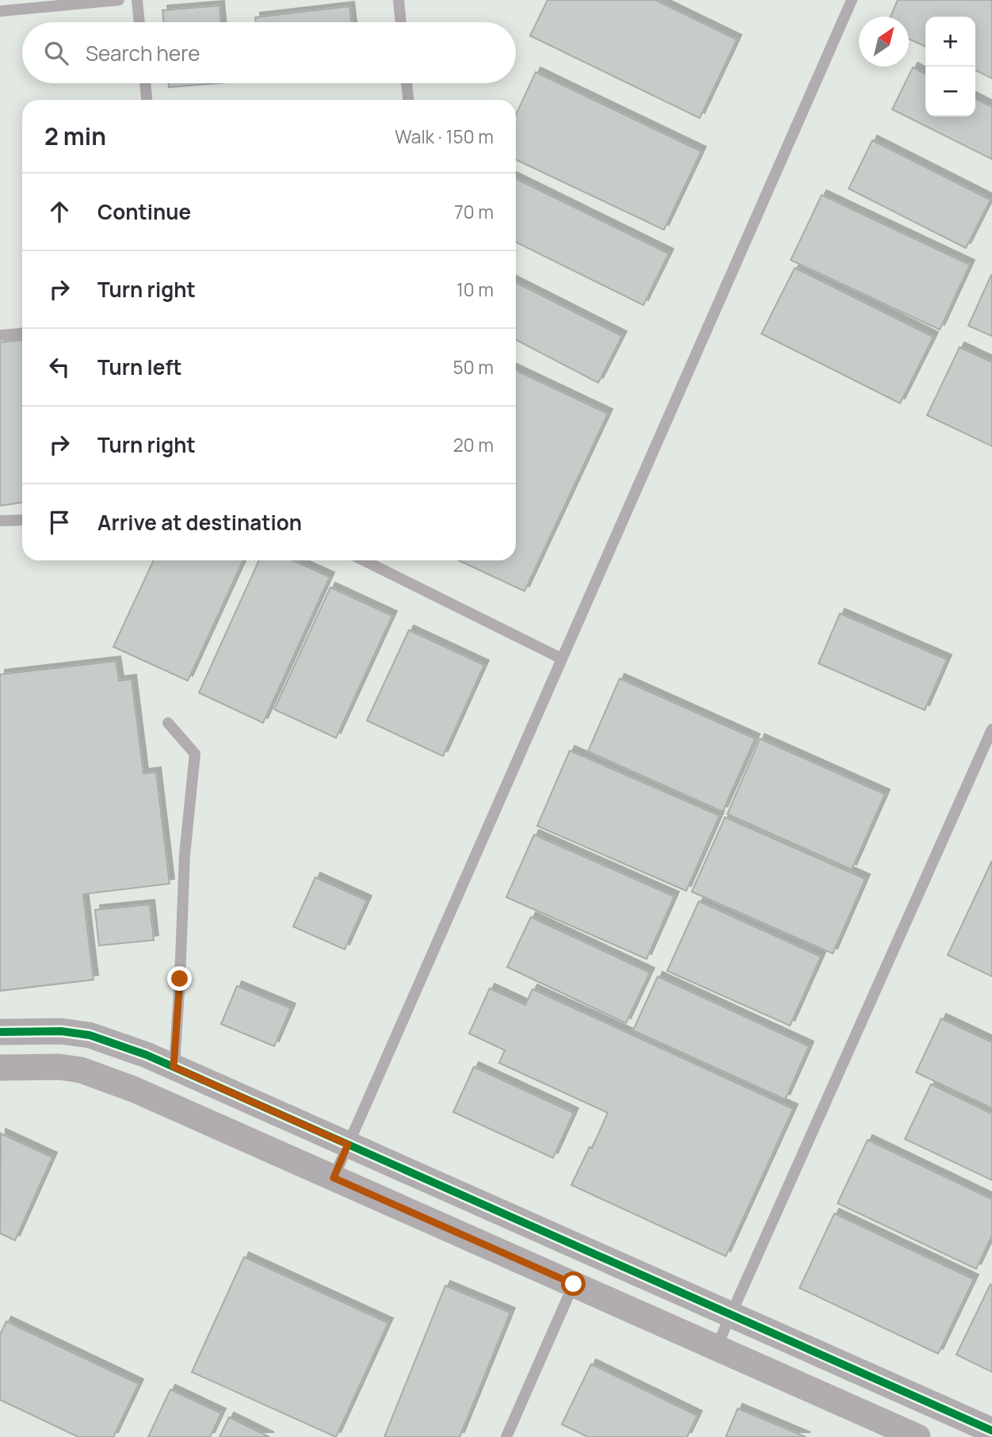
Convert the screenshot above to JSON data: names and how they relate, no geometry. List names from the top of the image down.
{
  "north": "top right",
  "page": {
    "map_buttons": ["+", "−"],
    "search": "Search here",
    "heading": ["2 min", "Walk · 150 m"],
    "list": [
      ["Continue", "70 m"],
      ["Turn right", "10 m"],
      ["Turn left", "50 m"],
      ["Turn right", "20 m"],
      "Arrive at destination"
    ]
  }
}
